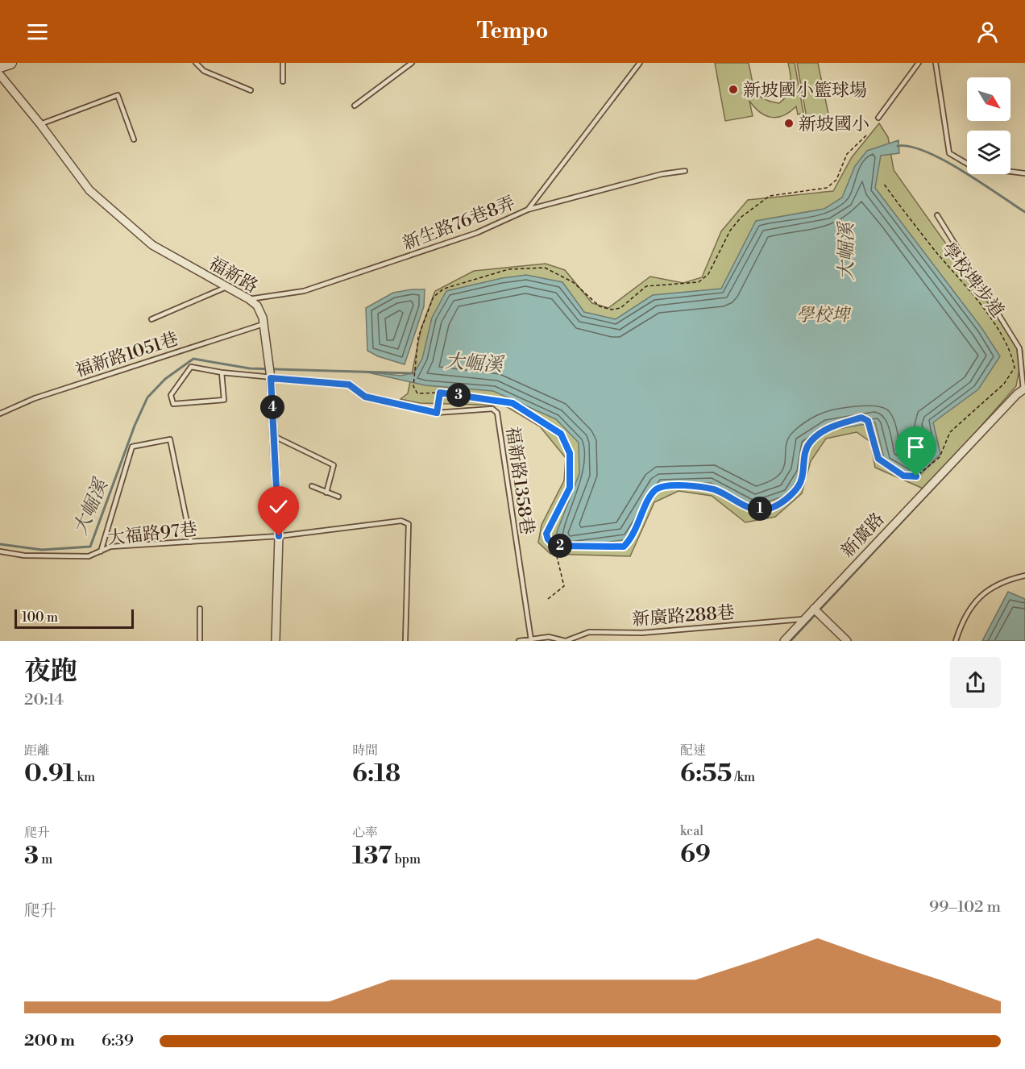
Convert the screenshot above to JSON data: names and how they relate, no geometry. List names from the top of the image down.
{
  "streets": {
    "street": ["福新路", "新廣路"],
    "lane": [
      "新生路76巷8弄",
      "福新路1051巷",
      "福新路1358巷",
      "大福路97巷",
      "新廣路288巷"
    ],
    "path": ["學校埤步道"]
  },
  "crossings": [
    ["新生路76巷8弄", "福新路"],
    ["福新路", "福新路1051巷"],
    ["福新路", "福新路1358巷"],
    ["福新路", "大福路97巷"],
    ["福新路1358巷", "新廣路288巷"],
    ["新廣路", "新廣路288巷"]
  ],
  "water": ["大崛溪"],
  "parks": ["學校埤"],
  "places": ["新坡國小籃球場", "新坡國小"],
  "scale_bar": "100 m",
  "north": "bottom right",
  "page": {
    "header": "Tempo",
    "pins": [
      "3",
      "4",
      "1",
      "2"
    ],
    "scale": "100 m",
    "heading": ["夜跑", "20:14"],
    "stats": [
      ["距離", "0.91 km"],
      ["時間", "6:18"],
      ["配速", "6:55 /km"],
      ["爬升", "3 m"],
      ["心率", "137 bpm"],
      ["kcal", "69"]
    ],
    "chart": ["爬升", "99–102 m"],
    "list": [
      {
        "name": "200 m",
        "note": "6:39"
      }
    ]
  }
}
